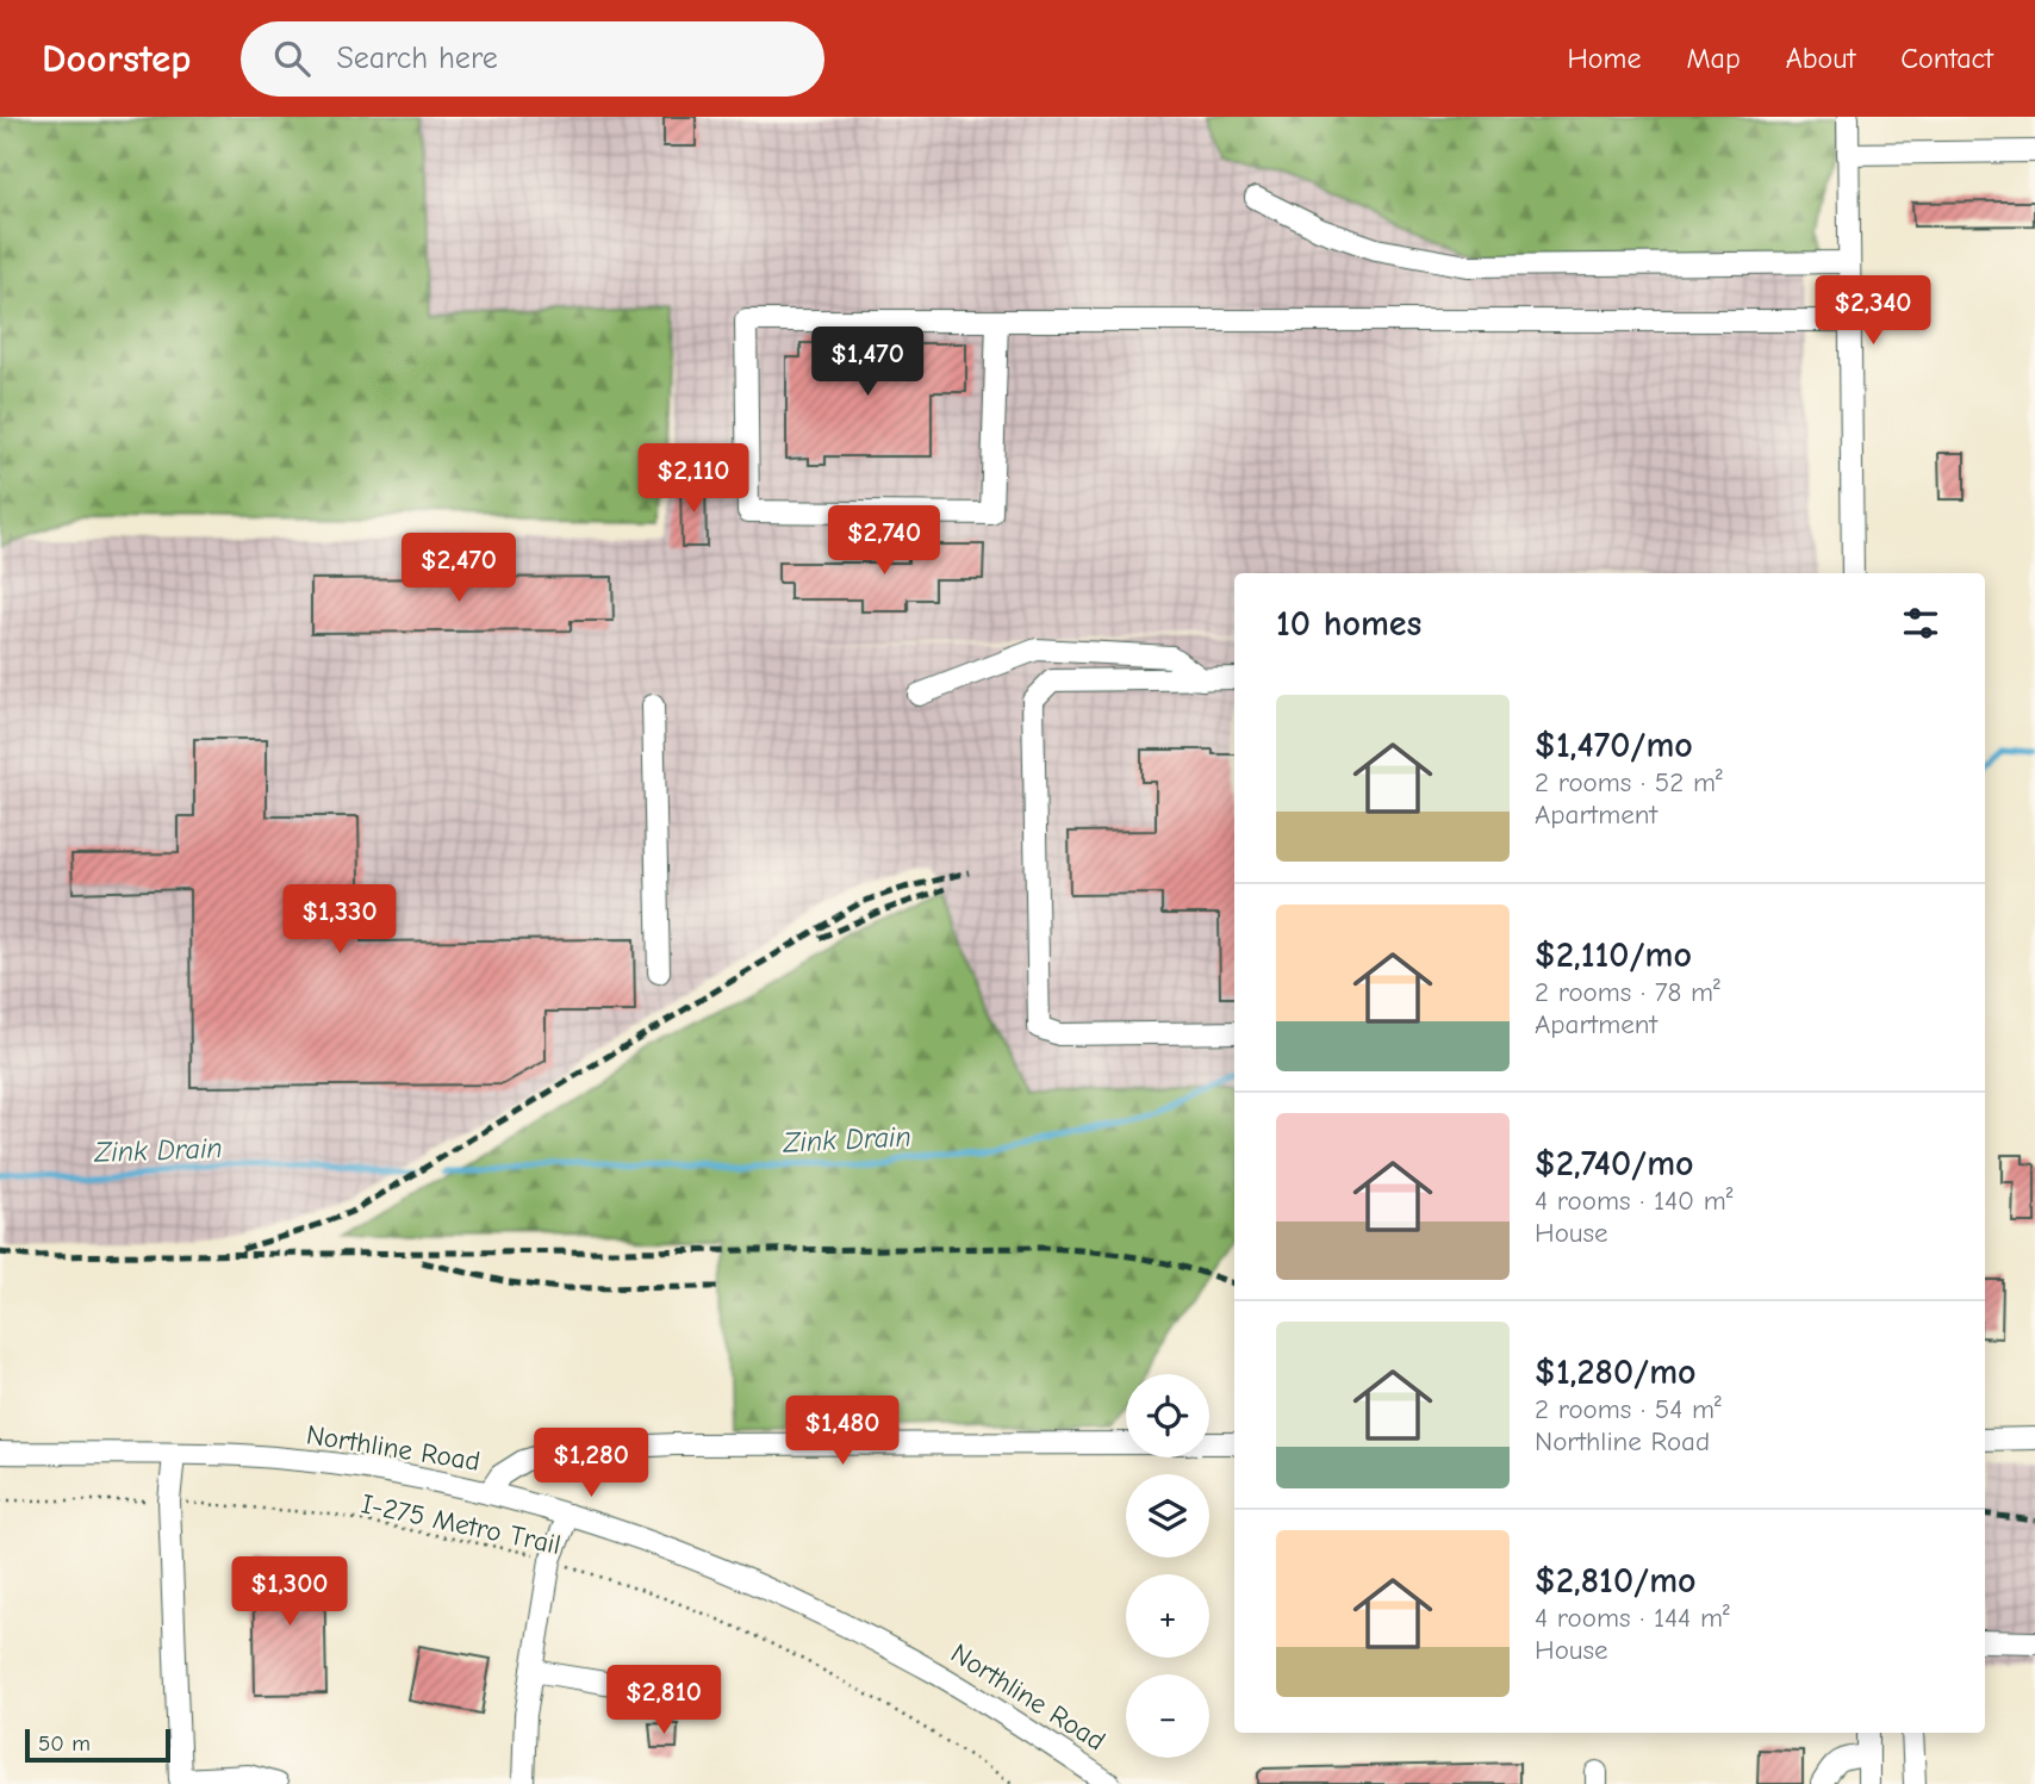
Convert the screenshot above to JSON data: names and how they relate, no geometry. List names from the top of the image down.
{
  "streets": {
    "street": ["Northline Road"],
    "path": ["I-275 Metro Trail"]
  },
  "water": ["Zink Drain"],
  "scale_bar": "50 m",
  "page": {
    "header": "Doorstep",
    "search": "Search here",
    "nav": [
      "Home",
      "Map",
      "About",
      "Contact"
    ],
    "price": [
      "$2,340",
      "$1,470",
      "$2,110",
      "$2,740",
      "$2,470",
      "$1,330",
      "$1,480",
      "$1,280",
      "$1,300",
      "$2,810"
    ],
    "heading": "10 homes",
    "list": [
      {
        "name": "$1,470/mo",
        "note": "2 rooms · 52 m² · Apartment"
      },
      {
        "name": "$2,110/mo",
        "note": "2 rooms · 78 m² · Apartment"
      },
      {
        "name": "$2,740/mo",
        "note": "4 rooms · 140 m² · House"
      },
      {
        "name": "$1,280/mo",
        "note": "2 rooms · 54 m² · Northline Road"
      },
      {
        "name": "$2,810/mo",
        "note": "4 rooms · 144 m² · House"
      }
    ],
    "map_buttons": ["+", "−"],
    "scale": "50 m"
  }
}
